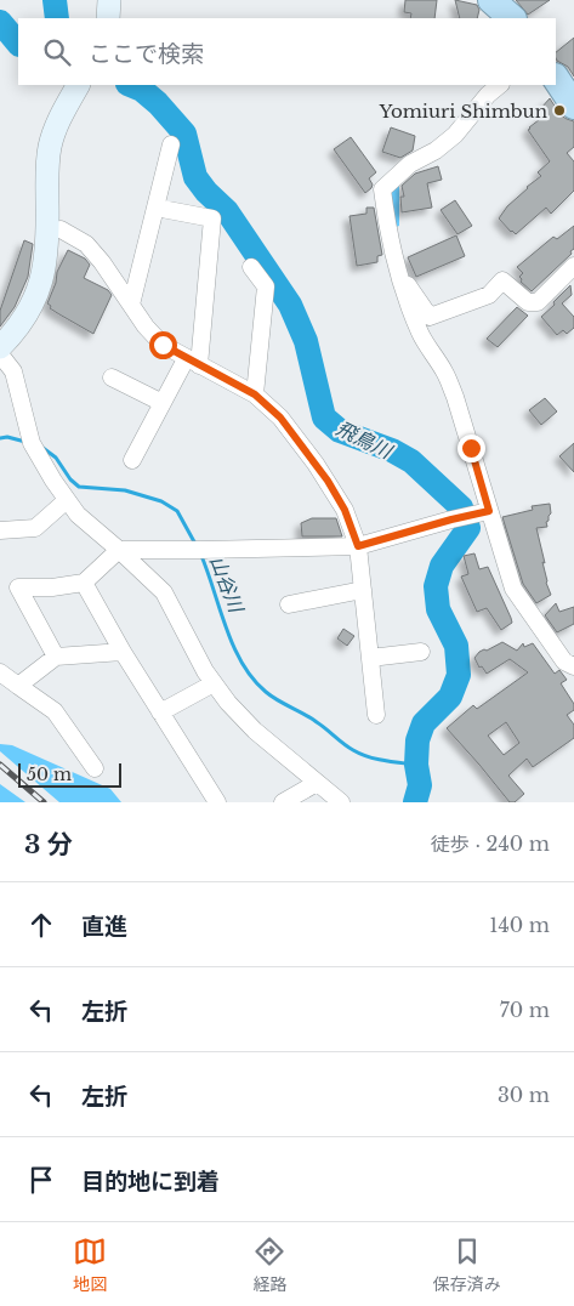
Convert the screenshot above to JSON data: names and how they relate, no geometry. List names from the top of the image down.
{
  "water": ["飛鳥川", "山谷川"],
  "places": ["Yomiuri Shimbun"],
  "scale_bar": "50 m",
  "page": {
    "search": "ここで検索",
    "scale": "50 m",
    "heading": ["3 分", "徒歩 · 240 m"],
    "list": [
      ["直進", "140 m"],
      ["左折", "70 m"],
      ["左折", "30 m"],
      "目的地に到着"
    ],
    "nav": ["地図", "経路", "保存済み"]
  }
}
